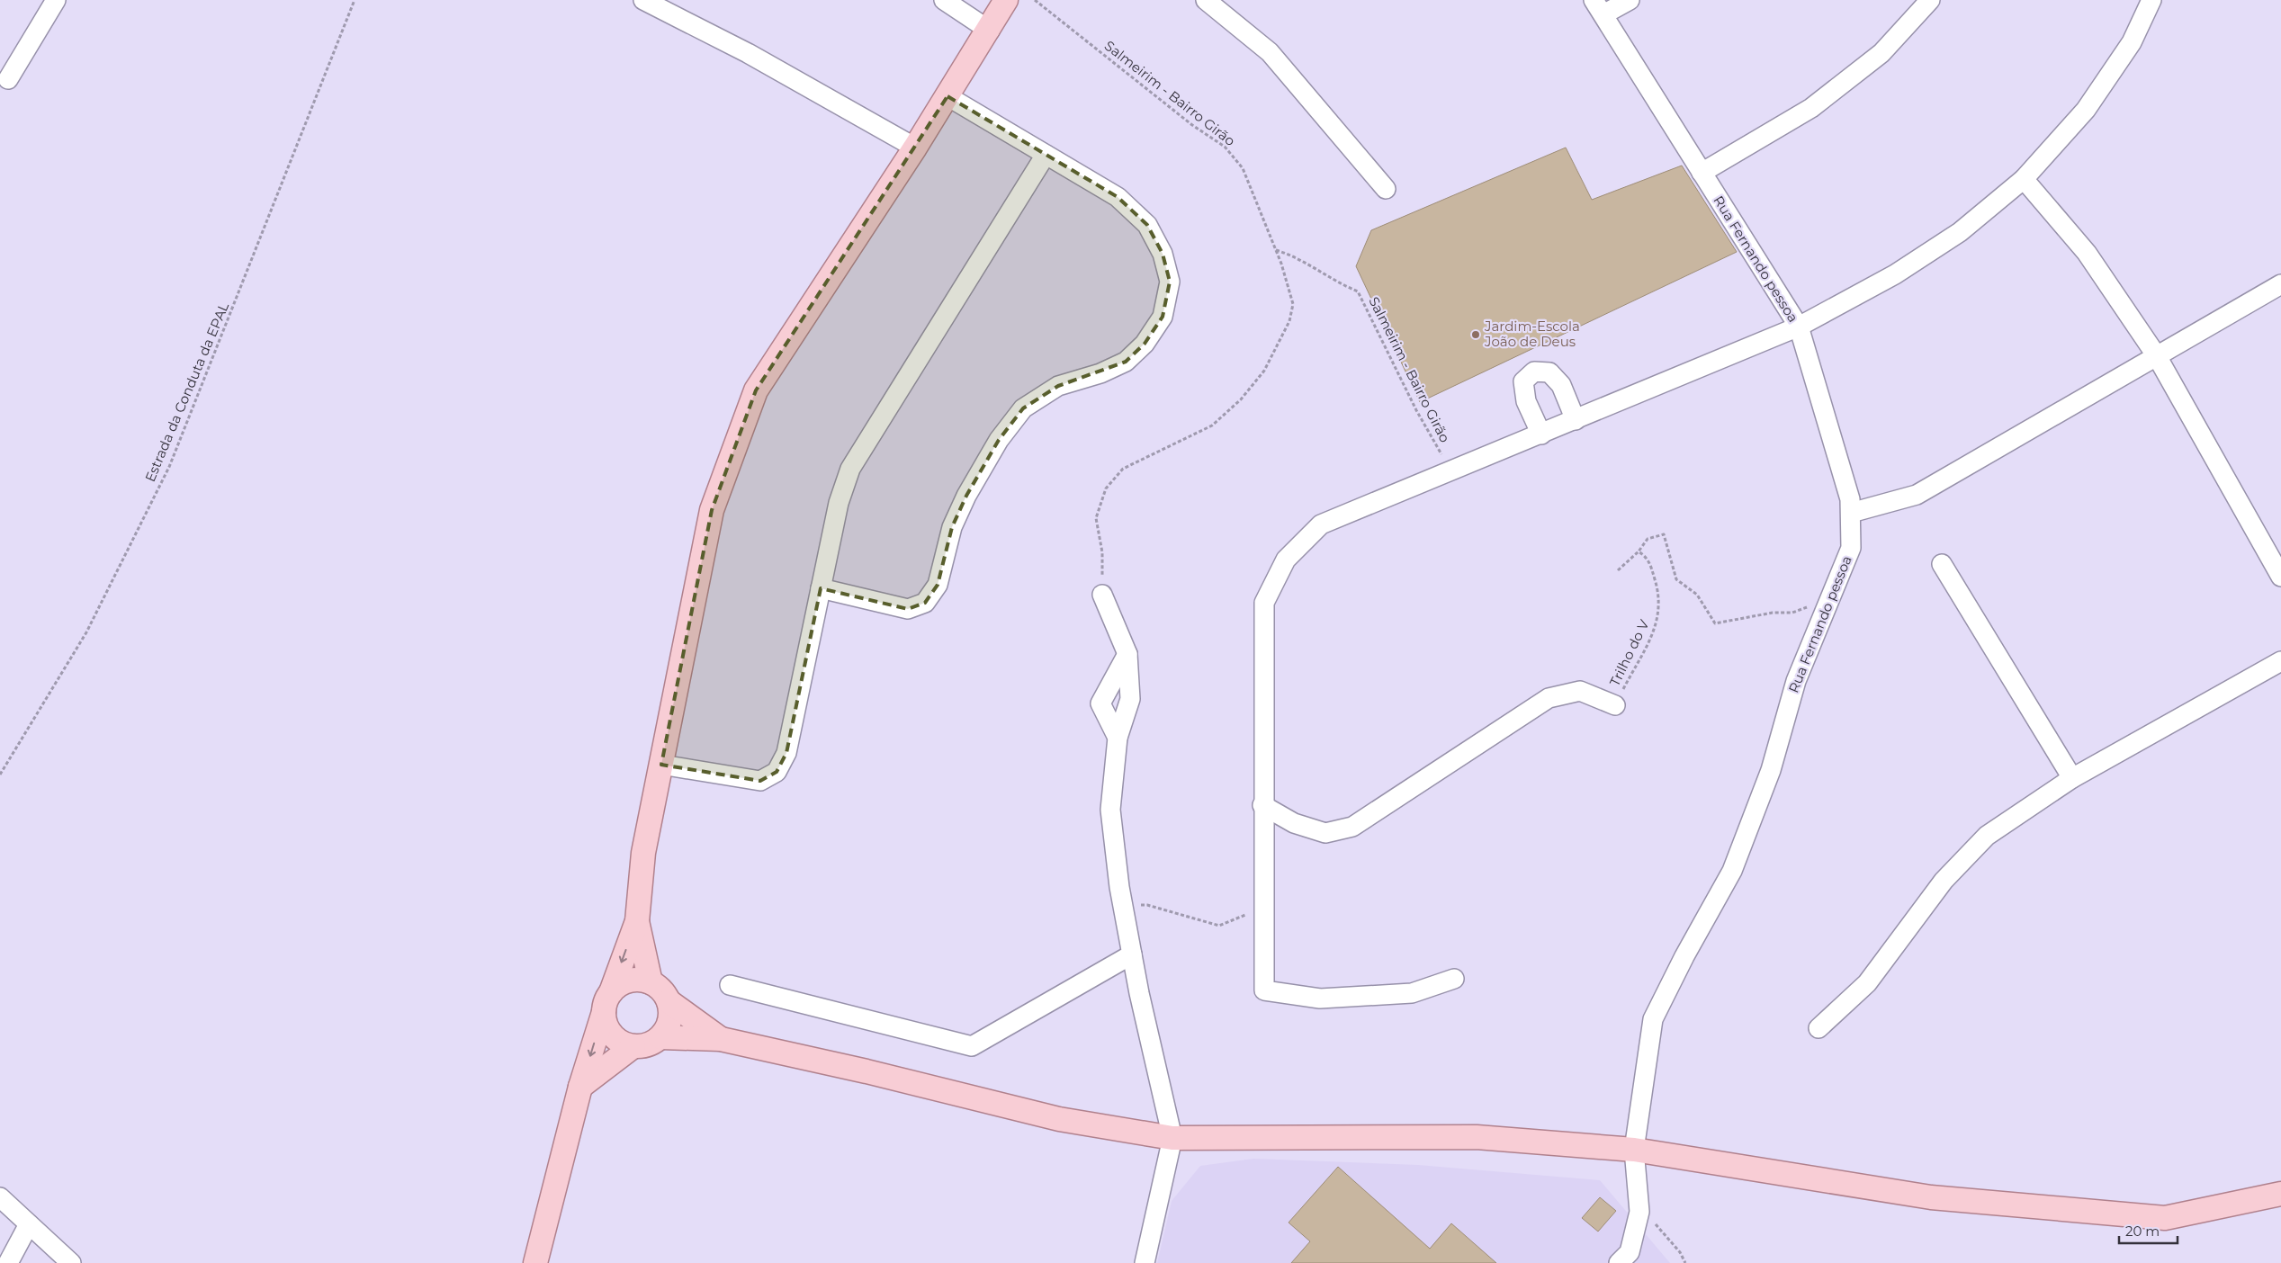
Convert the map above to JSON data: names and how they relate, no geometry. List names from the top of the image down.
{
  "streets": {
    "street": ["Rua Fernando pessoa"],
    "path": ["Salmeirim - Bairro Girão", "Estrada da Conduta da EPAL", "Trilho do V"]
  },
  "places": ["Jardim-Escola João de Deus"],
  "scale_bar": "20 m"
}
